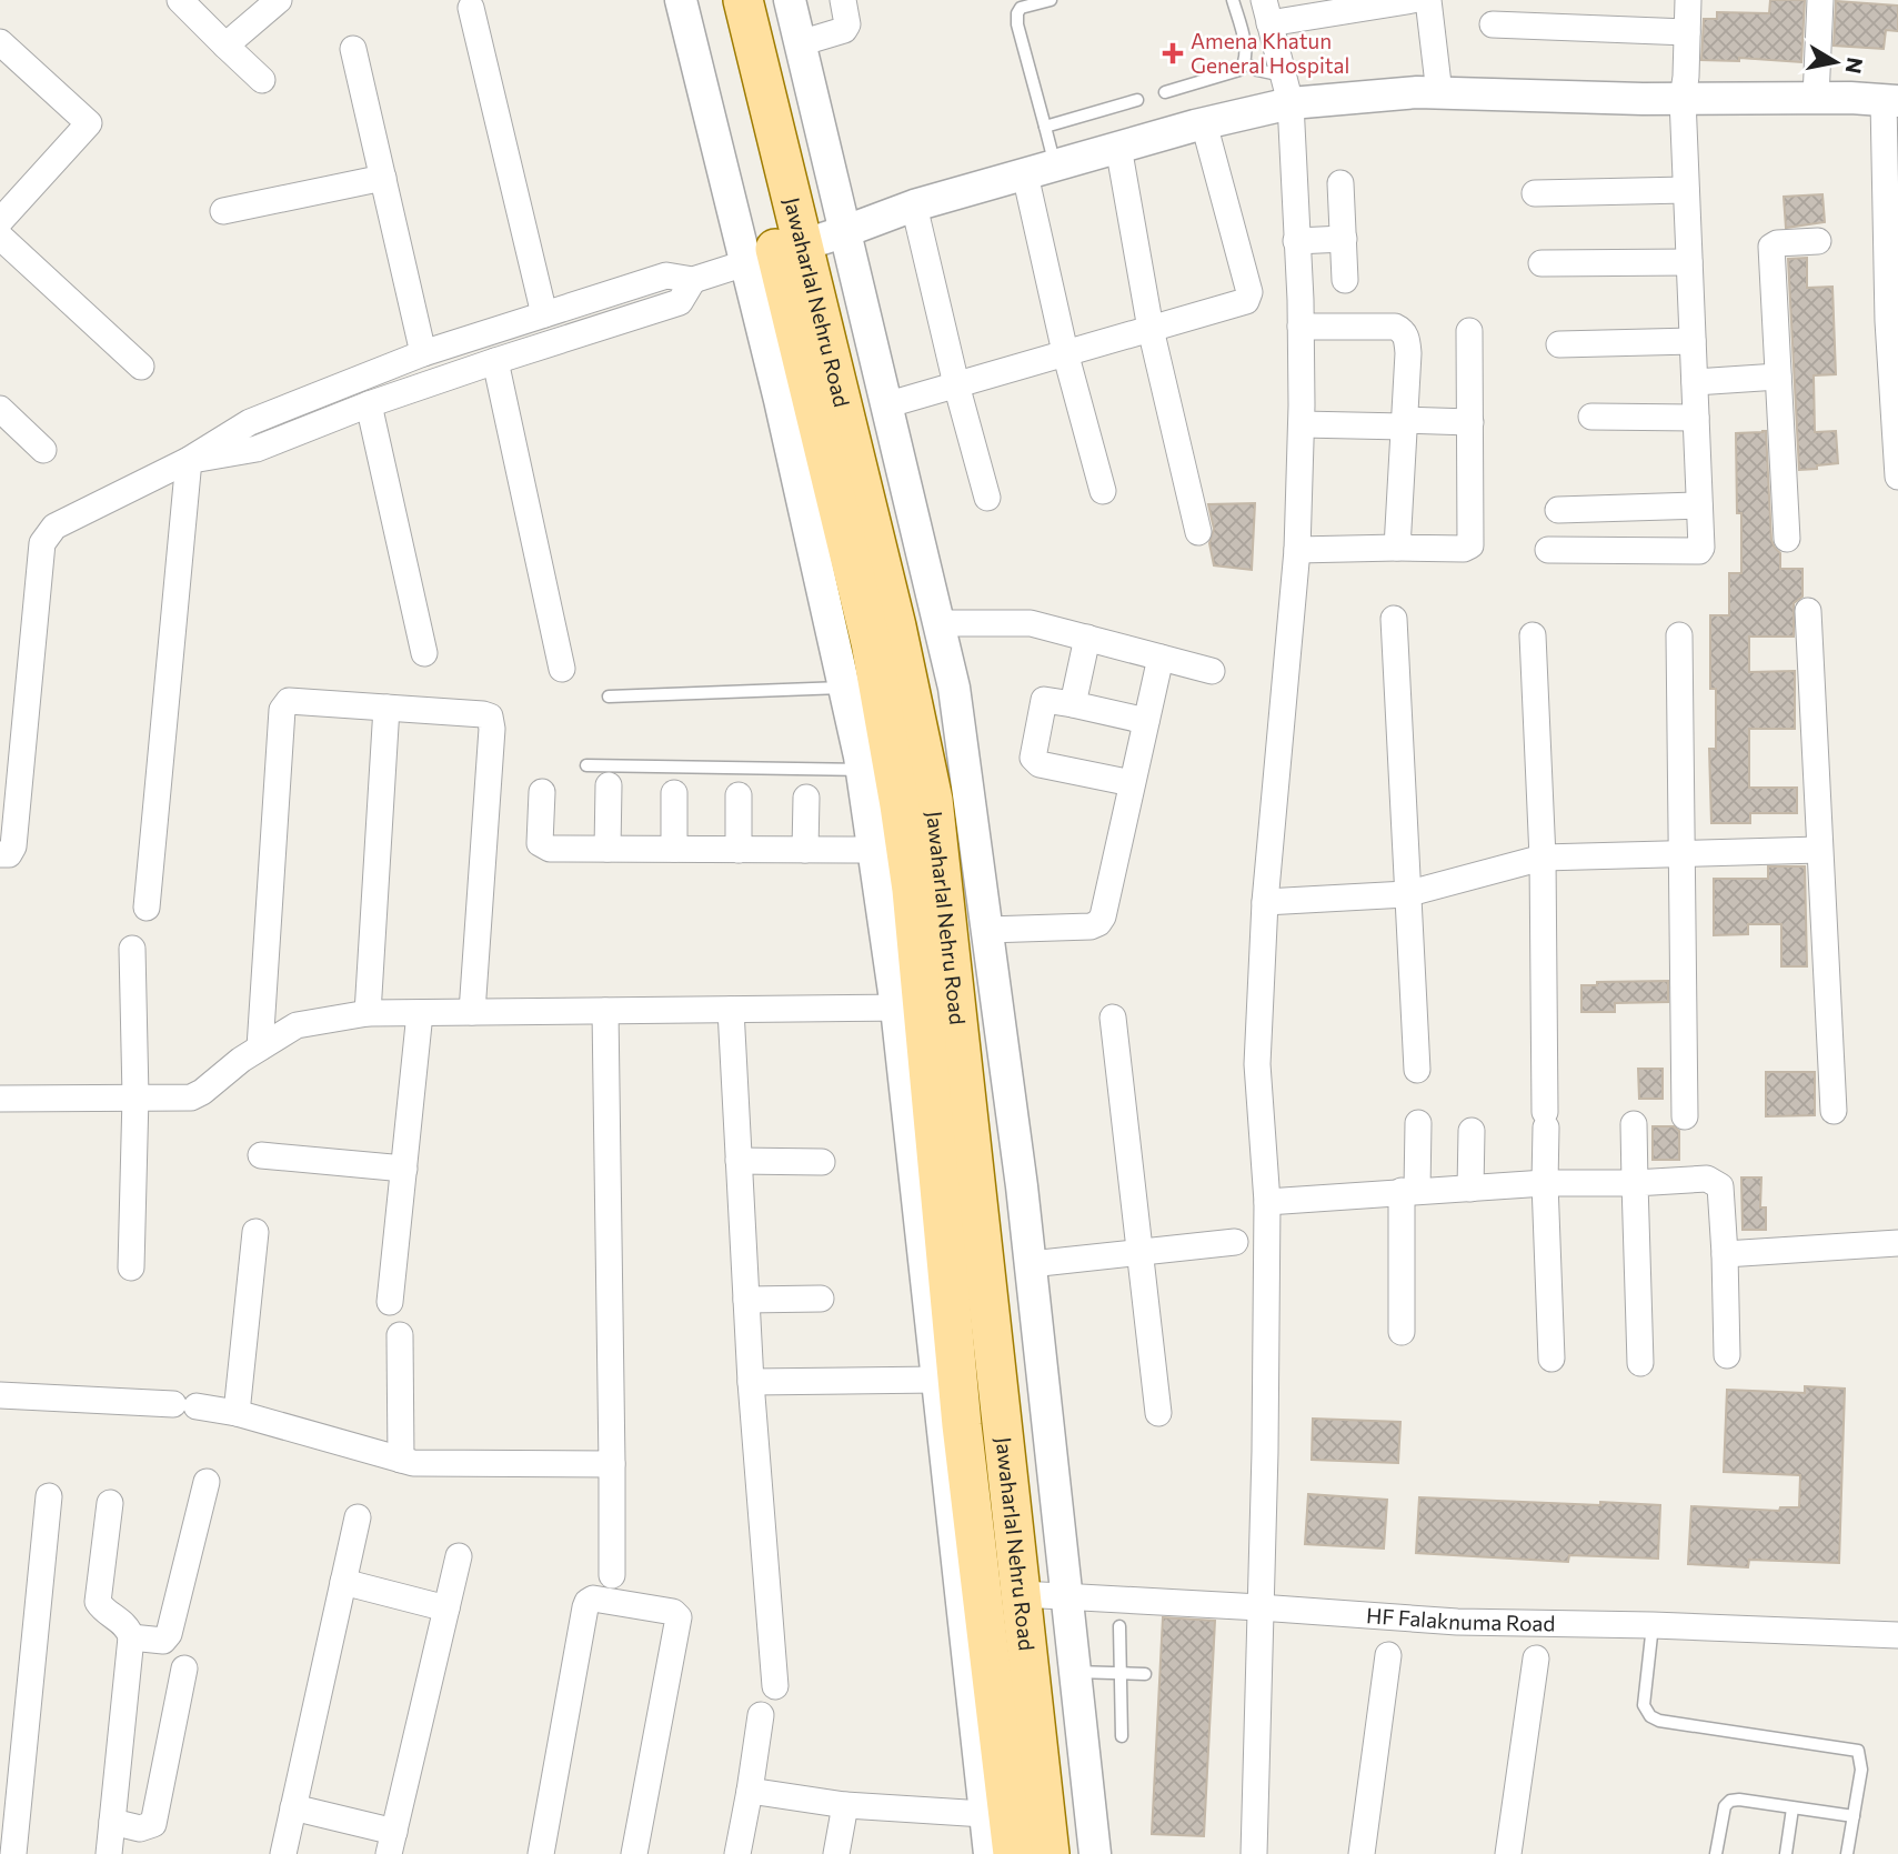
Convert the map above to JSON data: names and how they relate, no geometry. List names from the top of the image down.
{
  "streets": {
    "main road": ["Jawaharlal Nehru Road"],
    "street": ["HF Falaknuma Road"]
  },
  "crossings": [
    ["Jawaharlal Nehru Road", "HF Falaknuma Road"]
  ],
  "places": {
    "health": ["Amena Khatun General Hospital"]
  },
  "north": "right"
}
